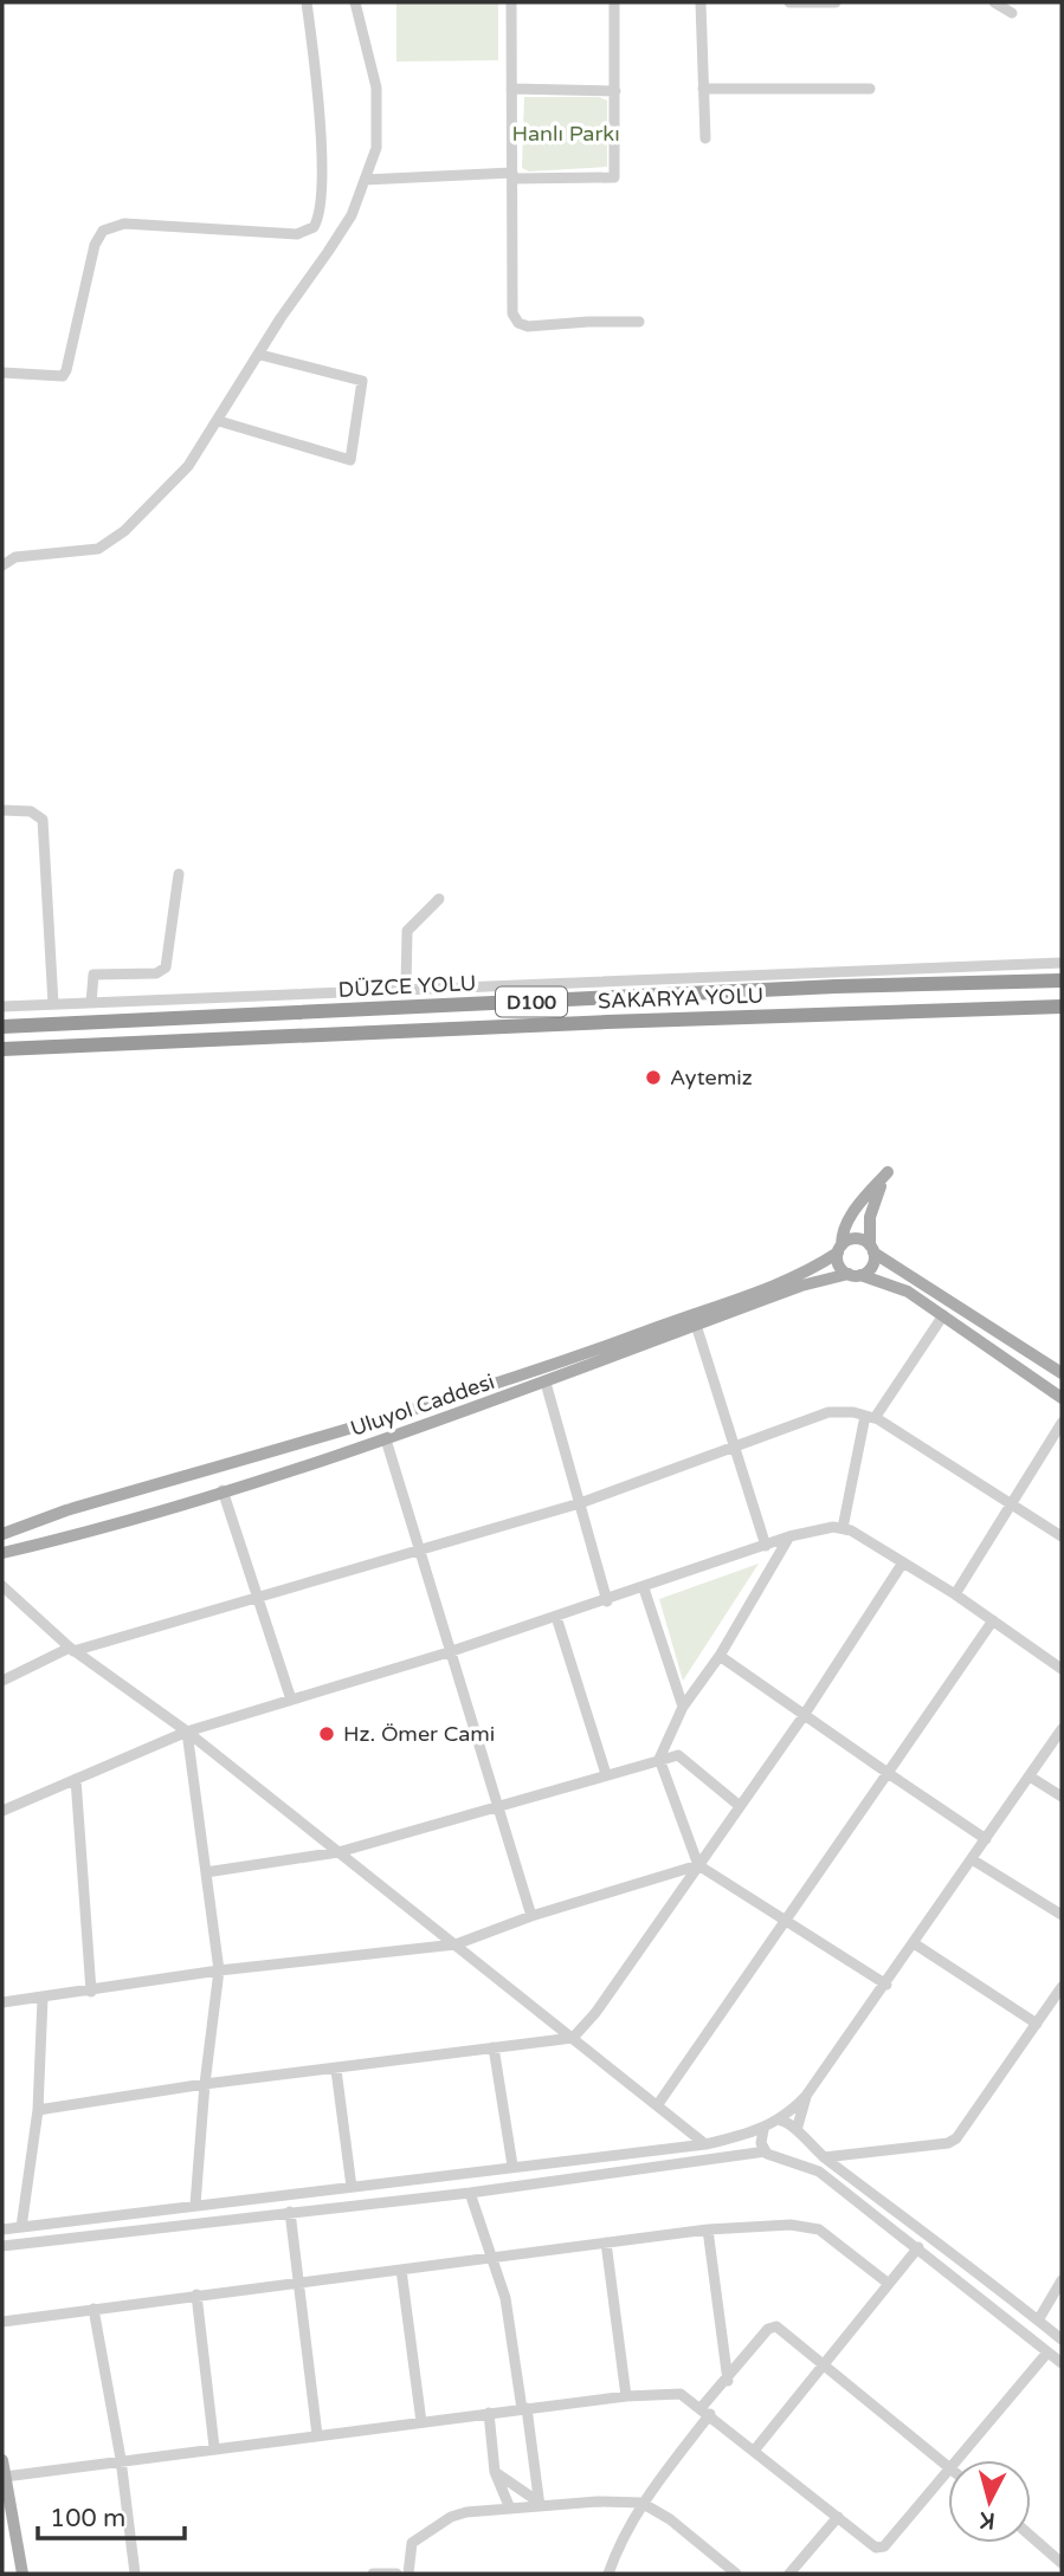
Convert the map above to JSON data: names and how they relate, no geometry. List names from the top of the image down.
{
  "streets": {
    "highway": ["DÜZCE YOLU", "SAKARYA YOLU", "D100"],
    "main road": ["Uluyol Caddesi"]
  },
  "parks": ["Hanlı Parkı"],
  "places": ["Aytemiz", "Hz. Ömer Cami"],
  "scale_bar": "100 m",
  "north": "bottom"
}
